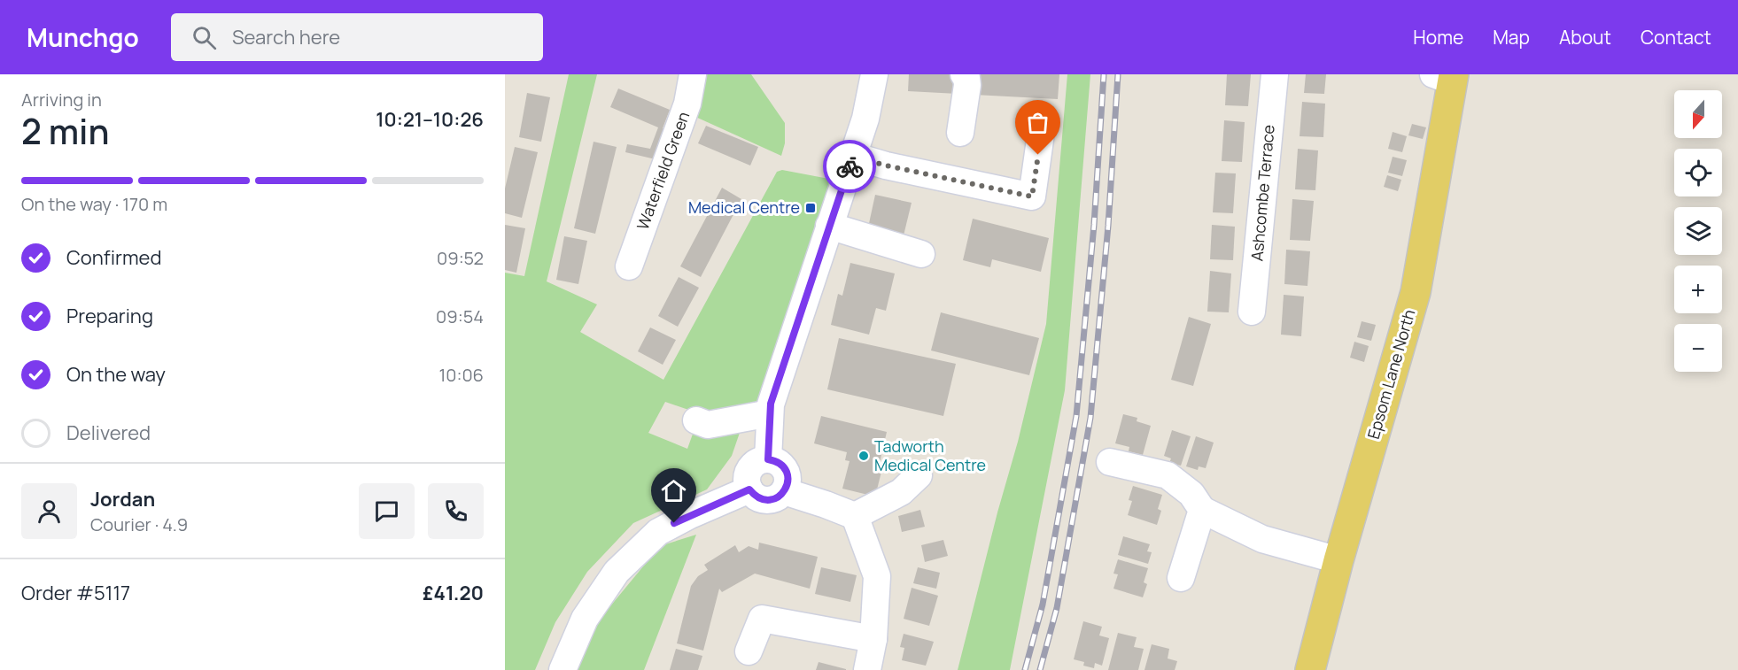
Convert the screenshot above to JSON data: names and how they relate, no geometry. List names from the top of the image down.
{
  "streets": {
    "main road": ["Epsom Lane North"],
    "street": ["Waterfield Green", "Ashcombe Terrace"]
  },
  "places": {
    "transit": ["Medical Centre"],
    "other": ["Tadworth Medical Centre"]
  },
  "north": "bottom",
  "page": {
    "header": "Munchgo",
    "search": "Search here",
    "nav": [
      "Home",
      "Map",
      "About",
      "Contact"
    ],
    "heading": ["2 min", "Arriving in", "10:21–10:26"],
    "panel": [
      "Jordan",
      "Courier · 4.9",
      "Order #5117",
      "£41.20"
    ],
    "map_buttons": ["+", "−"],
    "bar": "On the way · 170 m",
    "list": [
      ["Confirmed", "09:52"],
      ["Preparing", "09:54"],
      ["On the way", "10:06"],
      "Delivered"
    ]
  }
}
